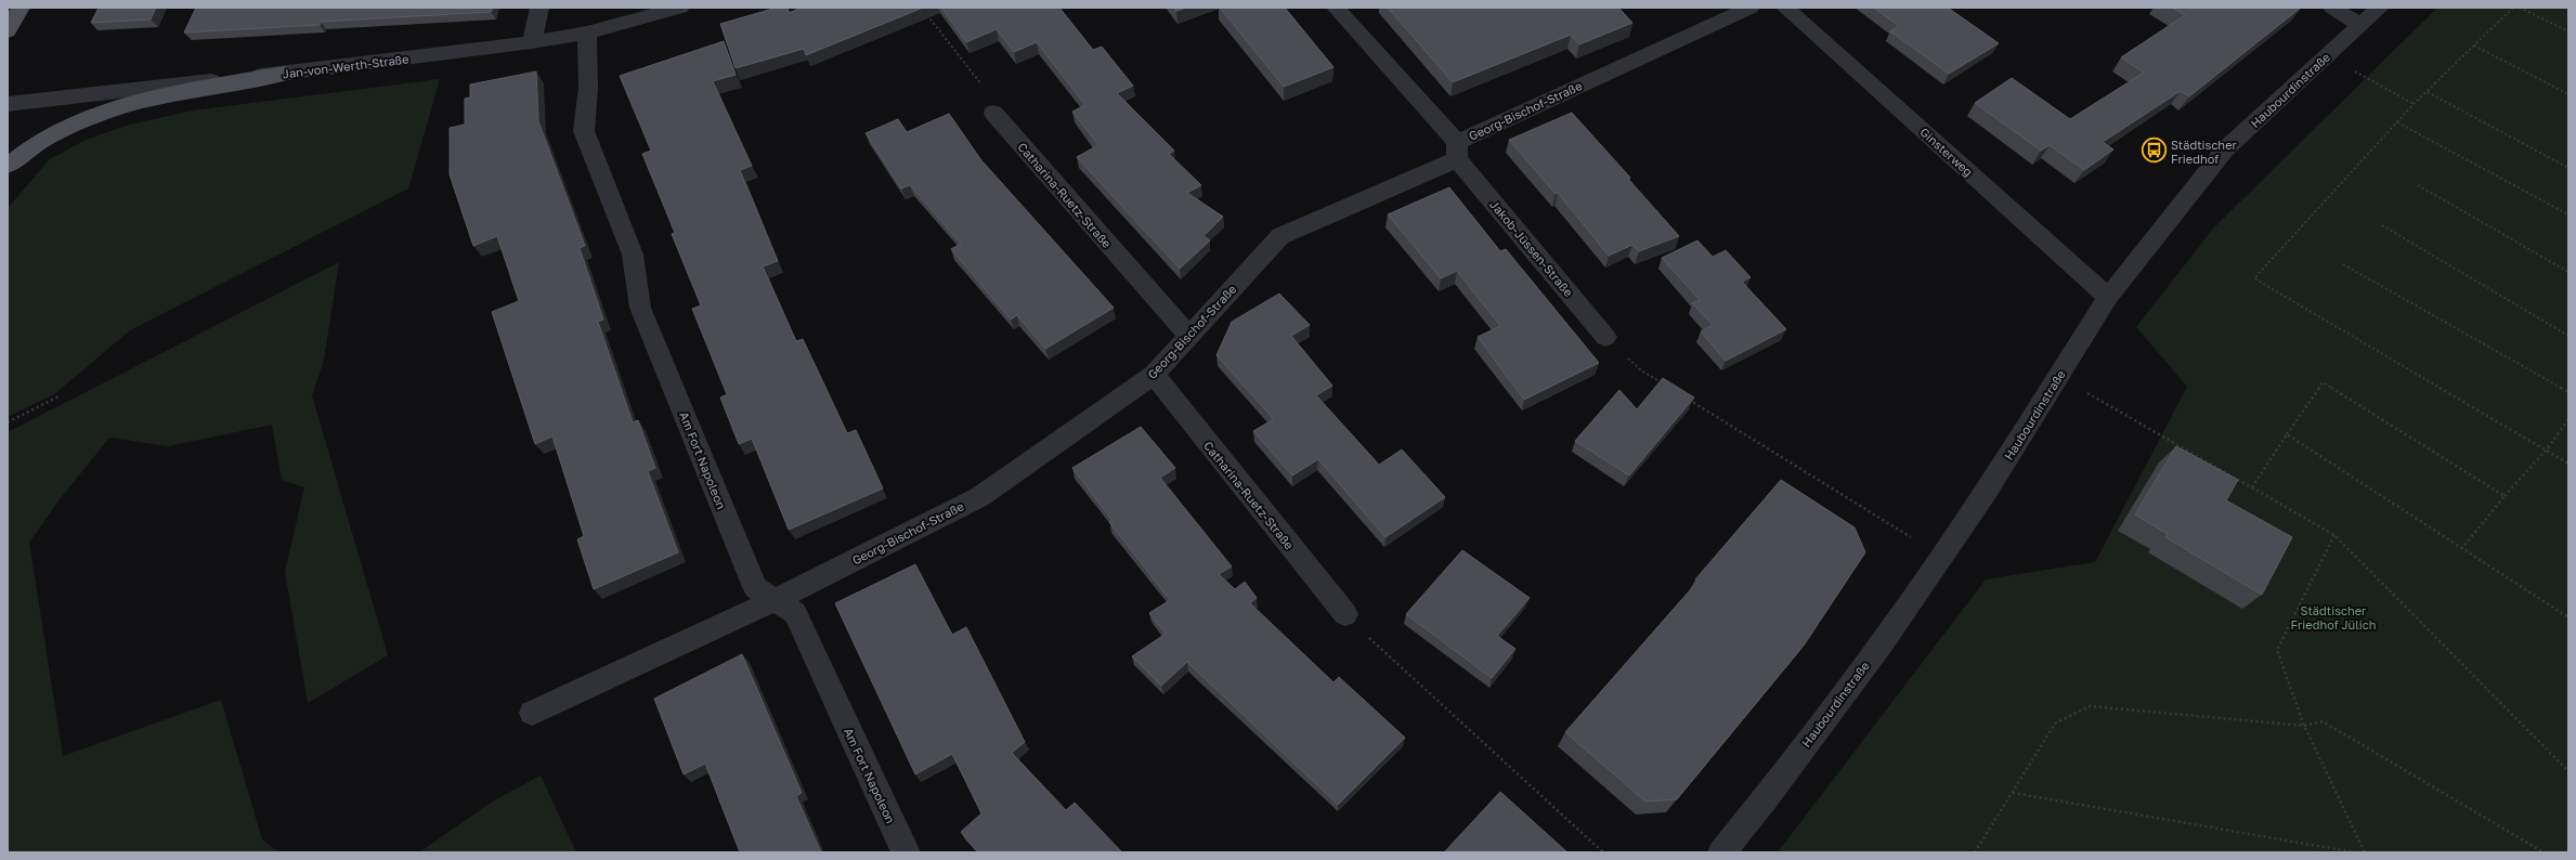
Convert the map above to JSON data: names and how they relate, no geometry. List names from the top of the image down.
{
  "streets": {
    "street": [
      "Jan-von-Werth-Straße",
      "Haubourdinstraße",
      "Georg-Bischof-Straße",
      "Ginsterweg",
      "Catharina-Ruetz-Straße",
      "Jakob-Jüssen-Straße",
      "Am Fort Napoleon"
    ]
  },
  "crossings": [
    ["Jan-von-Werth-Straße", "Am Fort Napoleon"],
    ["Haubourdinstraße", "Ginsterweg"],
    ["Georg-Bischof-Straße", "Catharina-Ruetz-Straße"],
    ["Georg-Bischof-Straße", "Jakob-Jüssen-Straße"],
    ["Georg-Bischof-Straße", "Am Fort Napoleon"]
  ],
  "parks": ["Städtischer Friedhof Jülich"],
  "places": {
    "bus stop": ["Städtischer Friedhof"]
  }
}
